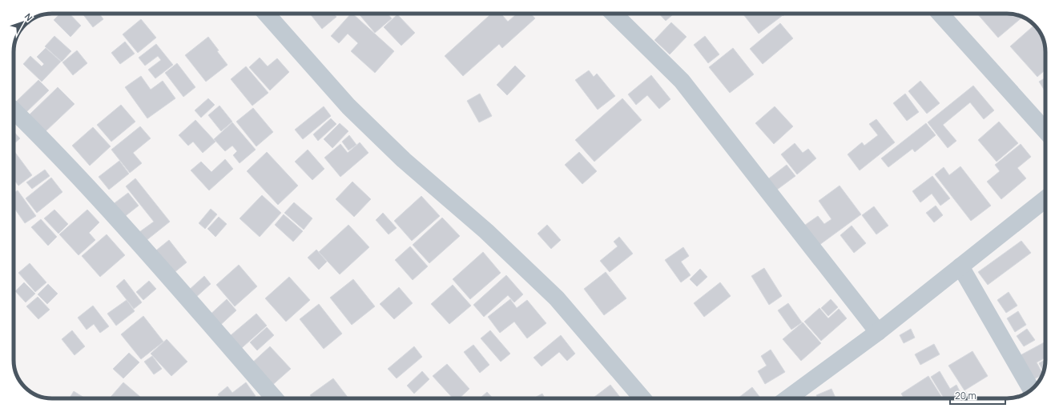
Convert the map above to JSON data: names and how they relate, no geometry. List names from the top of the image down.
{
  "scale_bar": "20 m",
  "north": "top right"
}
